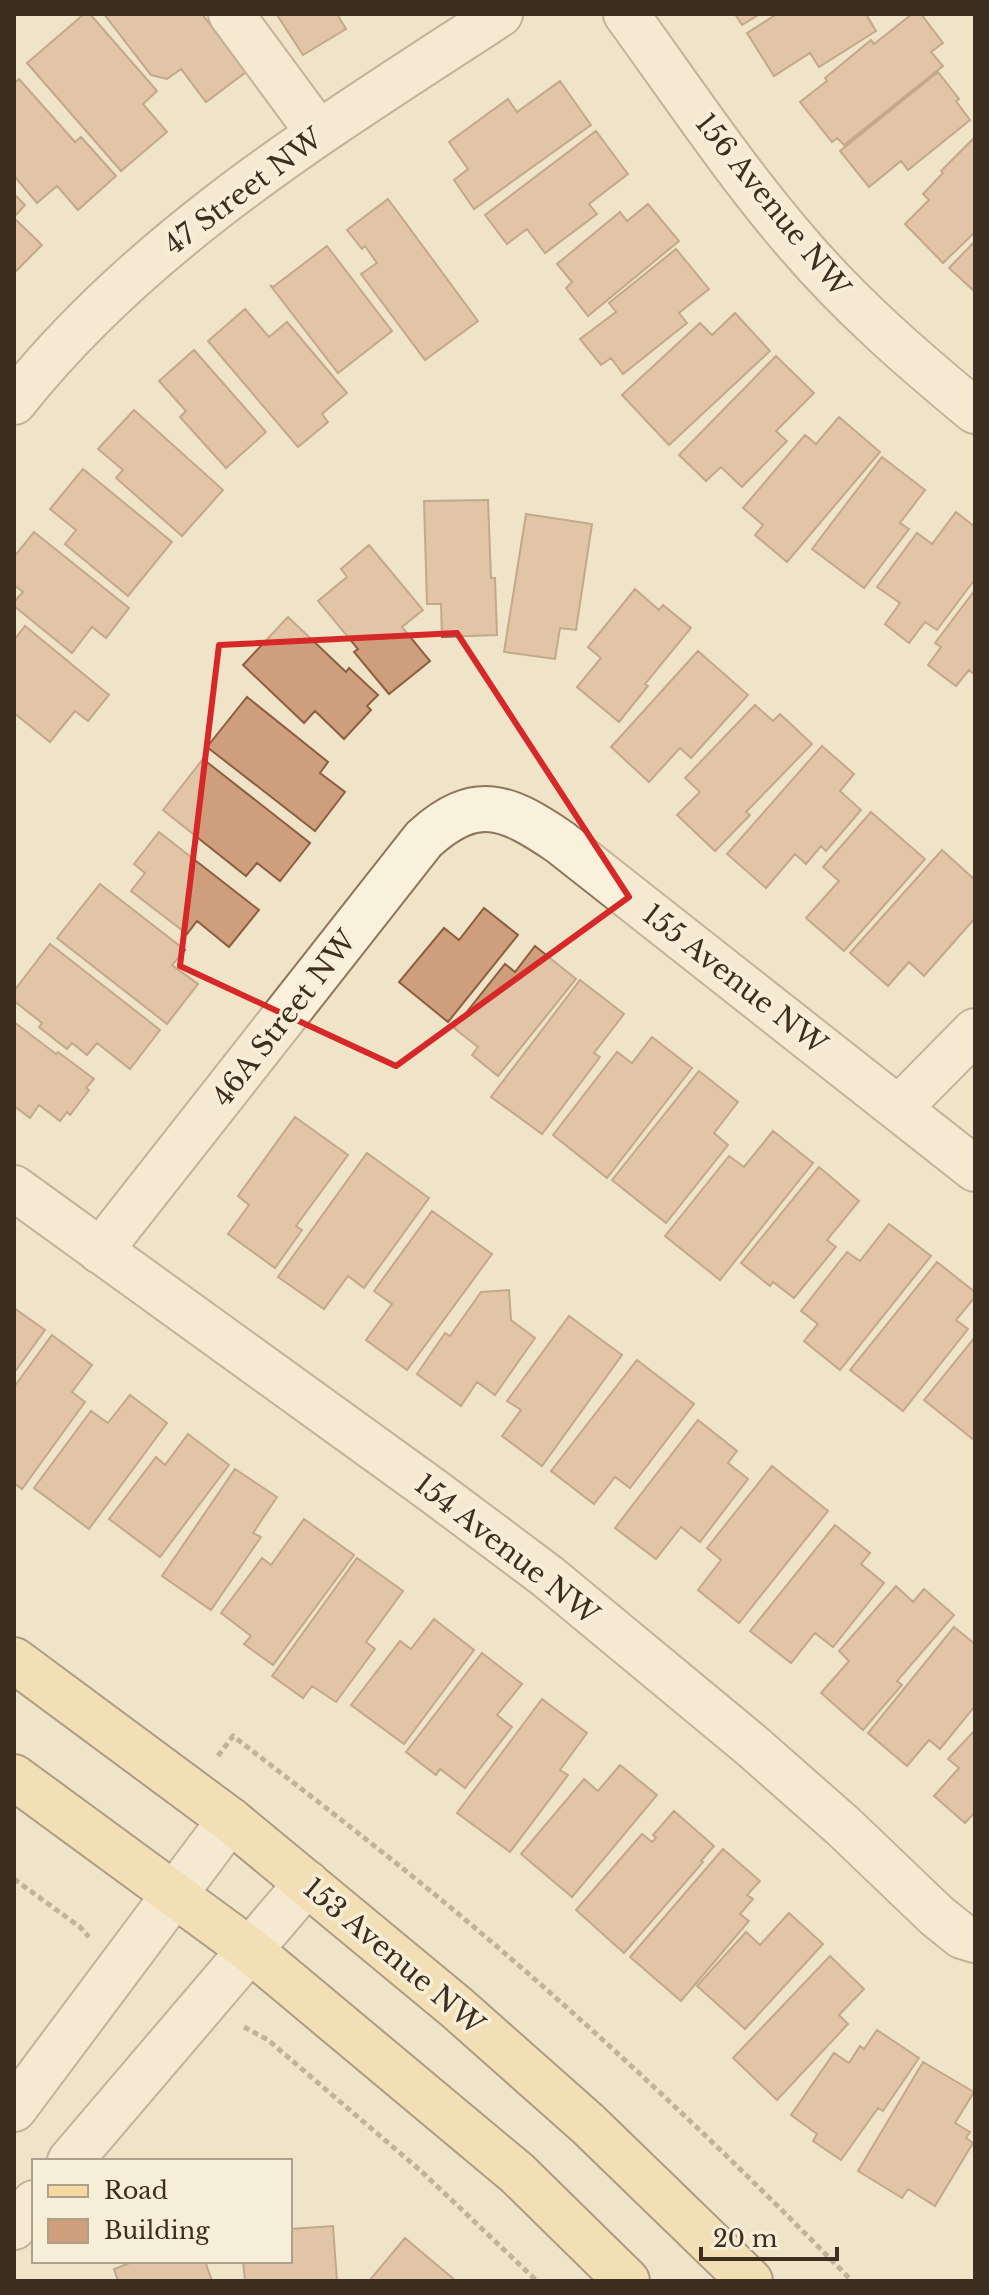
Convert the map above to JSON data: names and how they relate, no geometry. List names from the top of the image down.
{
  "streets": {
    "main road": ["153 Avenue NW"],
    "street": [
      "47 Street NW",
      "156 Avenue NW",
      "155 Avenue NW",
      "46A Street NW",
      "154 Avenue NW"
    ]
  },
  "crossings": [
    ["155 Avenue NW", "46A Street NW"],
    ["46A Street NW", "154 Avenue NW"]
  ],
  "legend": ["Road", "Building"],
  "scale_bar": "20 m"
}
